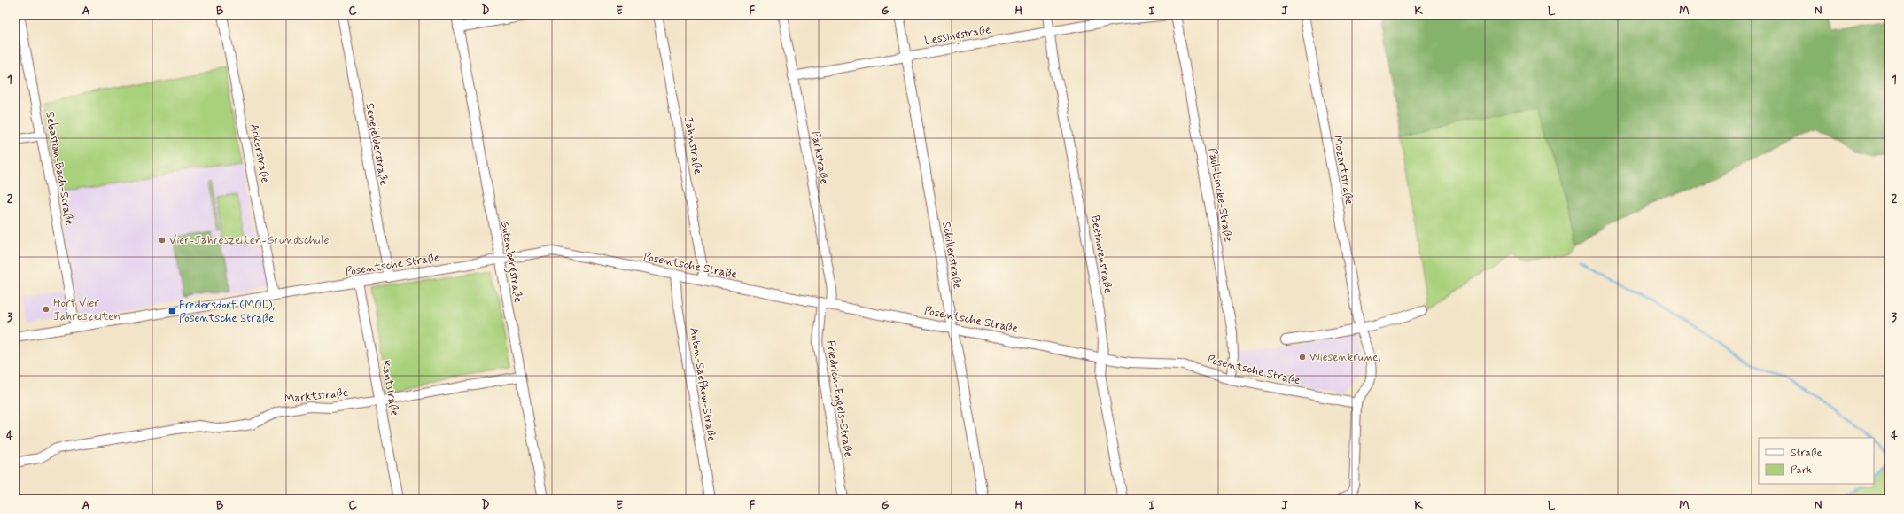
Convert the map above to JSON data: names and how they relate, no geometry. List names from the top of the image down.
{
  "streets": {
    "street": [
      "Lessingstraße",
      "Senefelderstraße",
      "Jahnstraße",
      "Ackerstraße",
      "Parkstraße",
      "Sebastian-Bach-Straße",
      "Mozartstraße",
      "Paul-Lincke-Straße",
      "Beethovenstraße",
      "Schillerstraße",
      "Gutenbergstraße",
      "Posentsche Straße",
      "Anton-Saefkow-Straße",
      "Kantstraße",
      "Marktstraße",
      "Friedrich-Engels-Straße"
    ]
  },
  "crossings": [
    ["Lessingstraße", "Parkstraße"],
    ["Lessingstraße", "Beethovenstraße"],
    ["Lessingstraße", "Schillerstraße"],
    ["Senefelderstraße", "Posentsche Straße"],
    ["Jahnstraße", "Posentsche Straße"],
    ["Ackerstraße", "Posentsche Straße"],
    ["Parkstraße", "Posentsche Straße"],
    ["Sebastian-Bach-Straße", "Posentsche Straße"],
    ["Mozartstraße", "Posentsche Straße"],
    ["Paul-Lincke-Straße", "Posentsche Straße"],
    ["Beethovenstraße", "Posentsche Straße"],
    ["Schillerstraße", "Posentsche Straße"],
    ["Gutenbergstraße", "Posentsche Straße"],
    ["Gutenbergstraße", "Marktstraße"],
    ["Posentsche Straße", "Anton-Saefkow-Straße"],
    ["Posentsche Straße", "Kantstraße"],
    ["Posentsche Straße", "Friedrich-Engels-Straße"],
    ["Kantstraße", "Marktstraße"]
  ],
  "places": {
    "other": ["Vier-Jahreszeiten-Grundschule", "Hort Vier Jahreszeiten", "Wiesenkrümel"],
    "transit": ["Fredersdorf (MOL), Posentsche Straße"]
  },
  "legend": ["Straße", "Park"],
  "grid": {
    "columns": [
      "A",
      "B",
      "C",
      "D",
      "E",
      "F",
      "G",
      "H",
      "I",
      "J",
      "K",
      "L",
      "M",
      "N"
    ],
    "rows": [
      "1",
      "2",
      "3",
      "4"
    ]
  }
}
